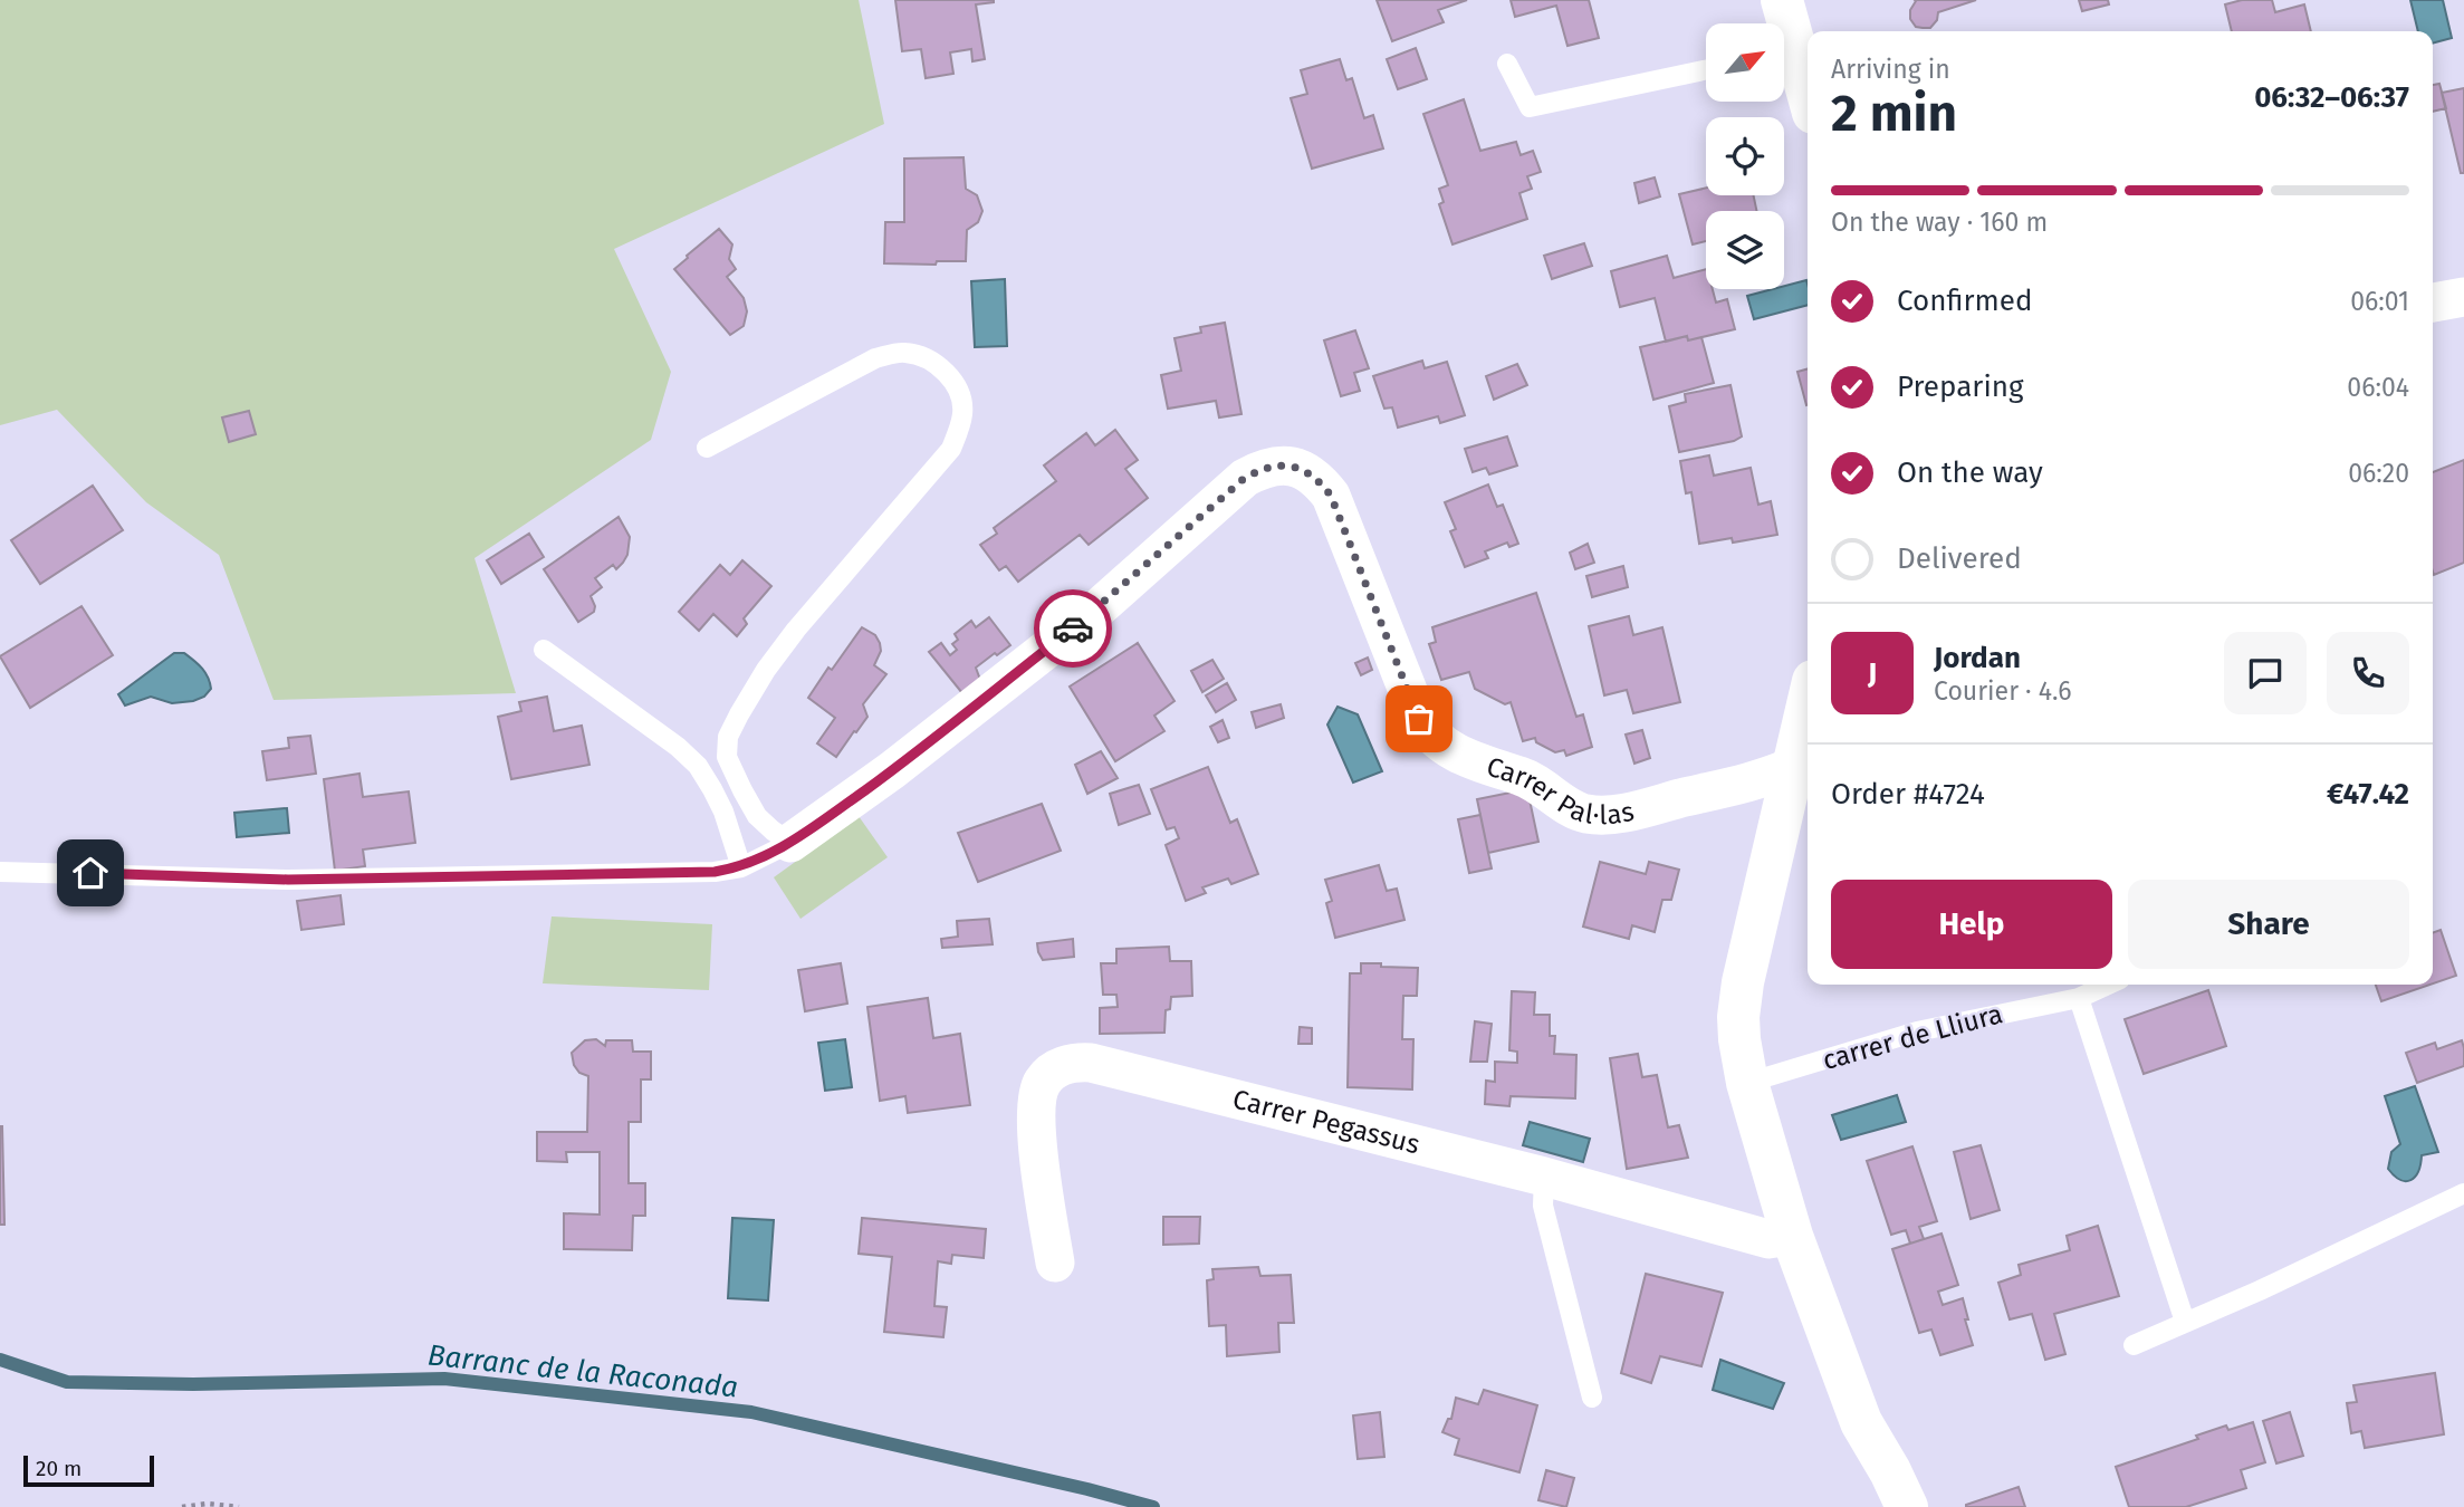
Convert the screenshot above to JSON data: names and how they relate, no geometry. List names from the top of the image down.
{
  "streets": {
    "street": ["Carrer Pal·las", "Carrer Pegassus"],
    "lane": ["carrer de Lliura"]
  },
  "water": ["Barranc de la Raconada"],
  "scale_bar": "20 m",
  "north": "top right",
  "page": {
    "heading": ["2 min", "Arriving in", "06:32–06:37"],
    "panel": [
      "Jordan",
      "Courier · 4.6",
      "Order #4724",
      "€47.42"
    ],
    "bar": "On the way · 160 m",
    "list": [
      ["Confirmed", "06:01"],
      ["Preparing", "06:04"],
      ["On the way", "06:20"],
      "Delivered"
    ],
    "round": "J",
    "buttons": ["Help", "Share"],
    "scale": "20 m"
  }
}
